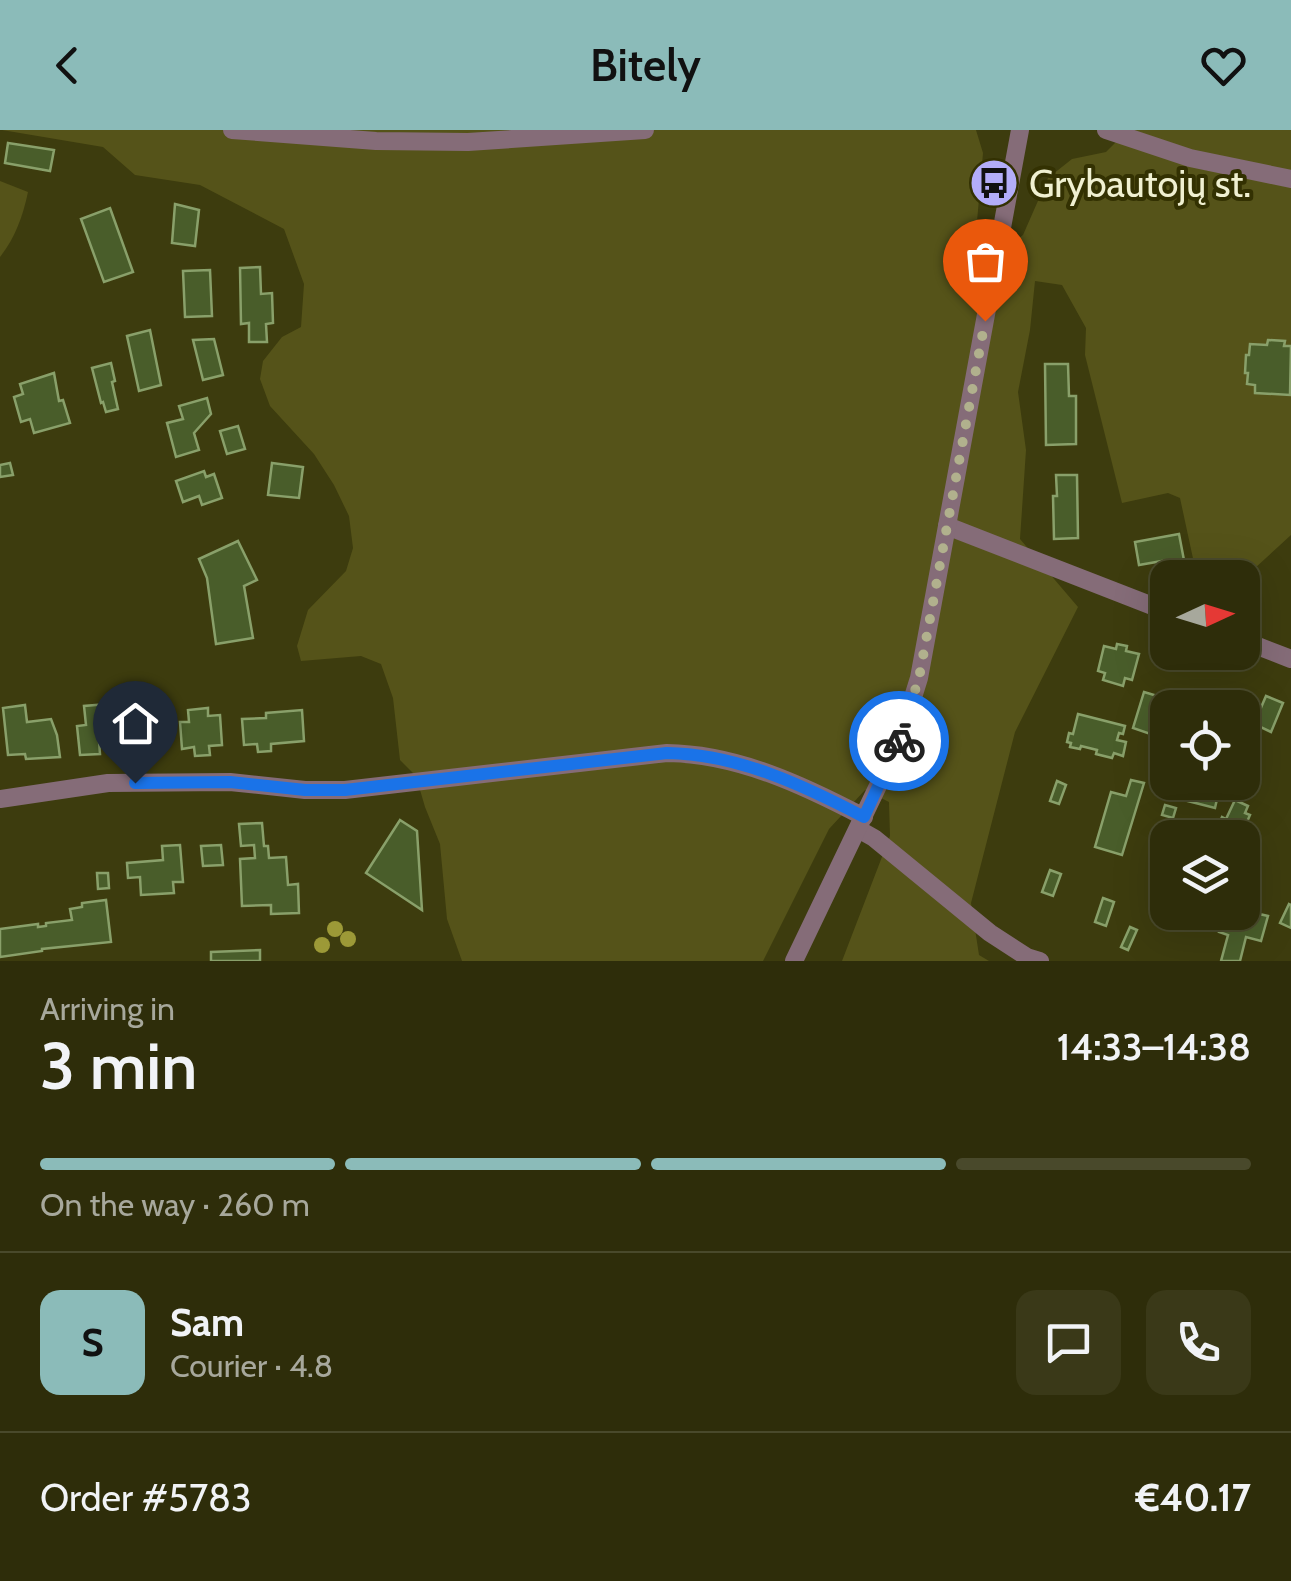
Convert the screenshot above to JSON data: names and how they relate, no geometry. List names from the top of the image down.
{
  "places": {
    "bus stop": ["Grybautojų st."]
  },
  "north": "right",
  "page": {
    "header": "Bitely",
    "heading": ["3 min", "Arriving in", "14:33–14:38"],
    "panel": [
      "Sam",
      "Courier · 4.8",
      "Order #5783",
      "€40.17"
    ],
    "bar": "On the way · 260 m",
    "round": "S"
  }
}
